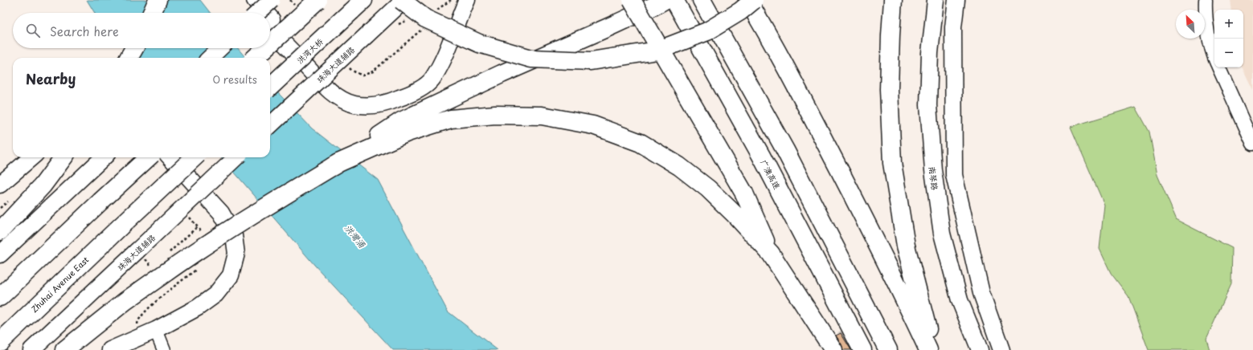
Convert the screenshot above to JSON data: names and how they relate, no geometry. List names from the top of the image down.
{
  "streets": {
    "highway": ["洪湾大桥", "广澳高速", "Zhuhai Avenue East"],
    "main road": ["珠海大道辅路", "南琴路"]
  },
  "water": ["洪灣涌"],
  "north": "top left",
  "page": {
    "map_buttons": ["+", "−"],
    "search": "Search here",
    "heading": ["Nearby", "0 results"]
  }
}
